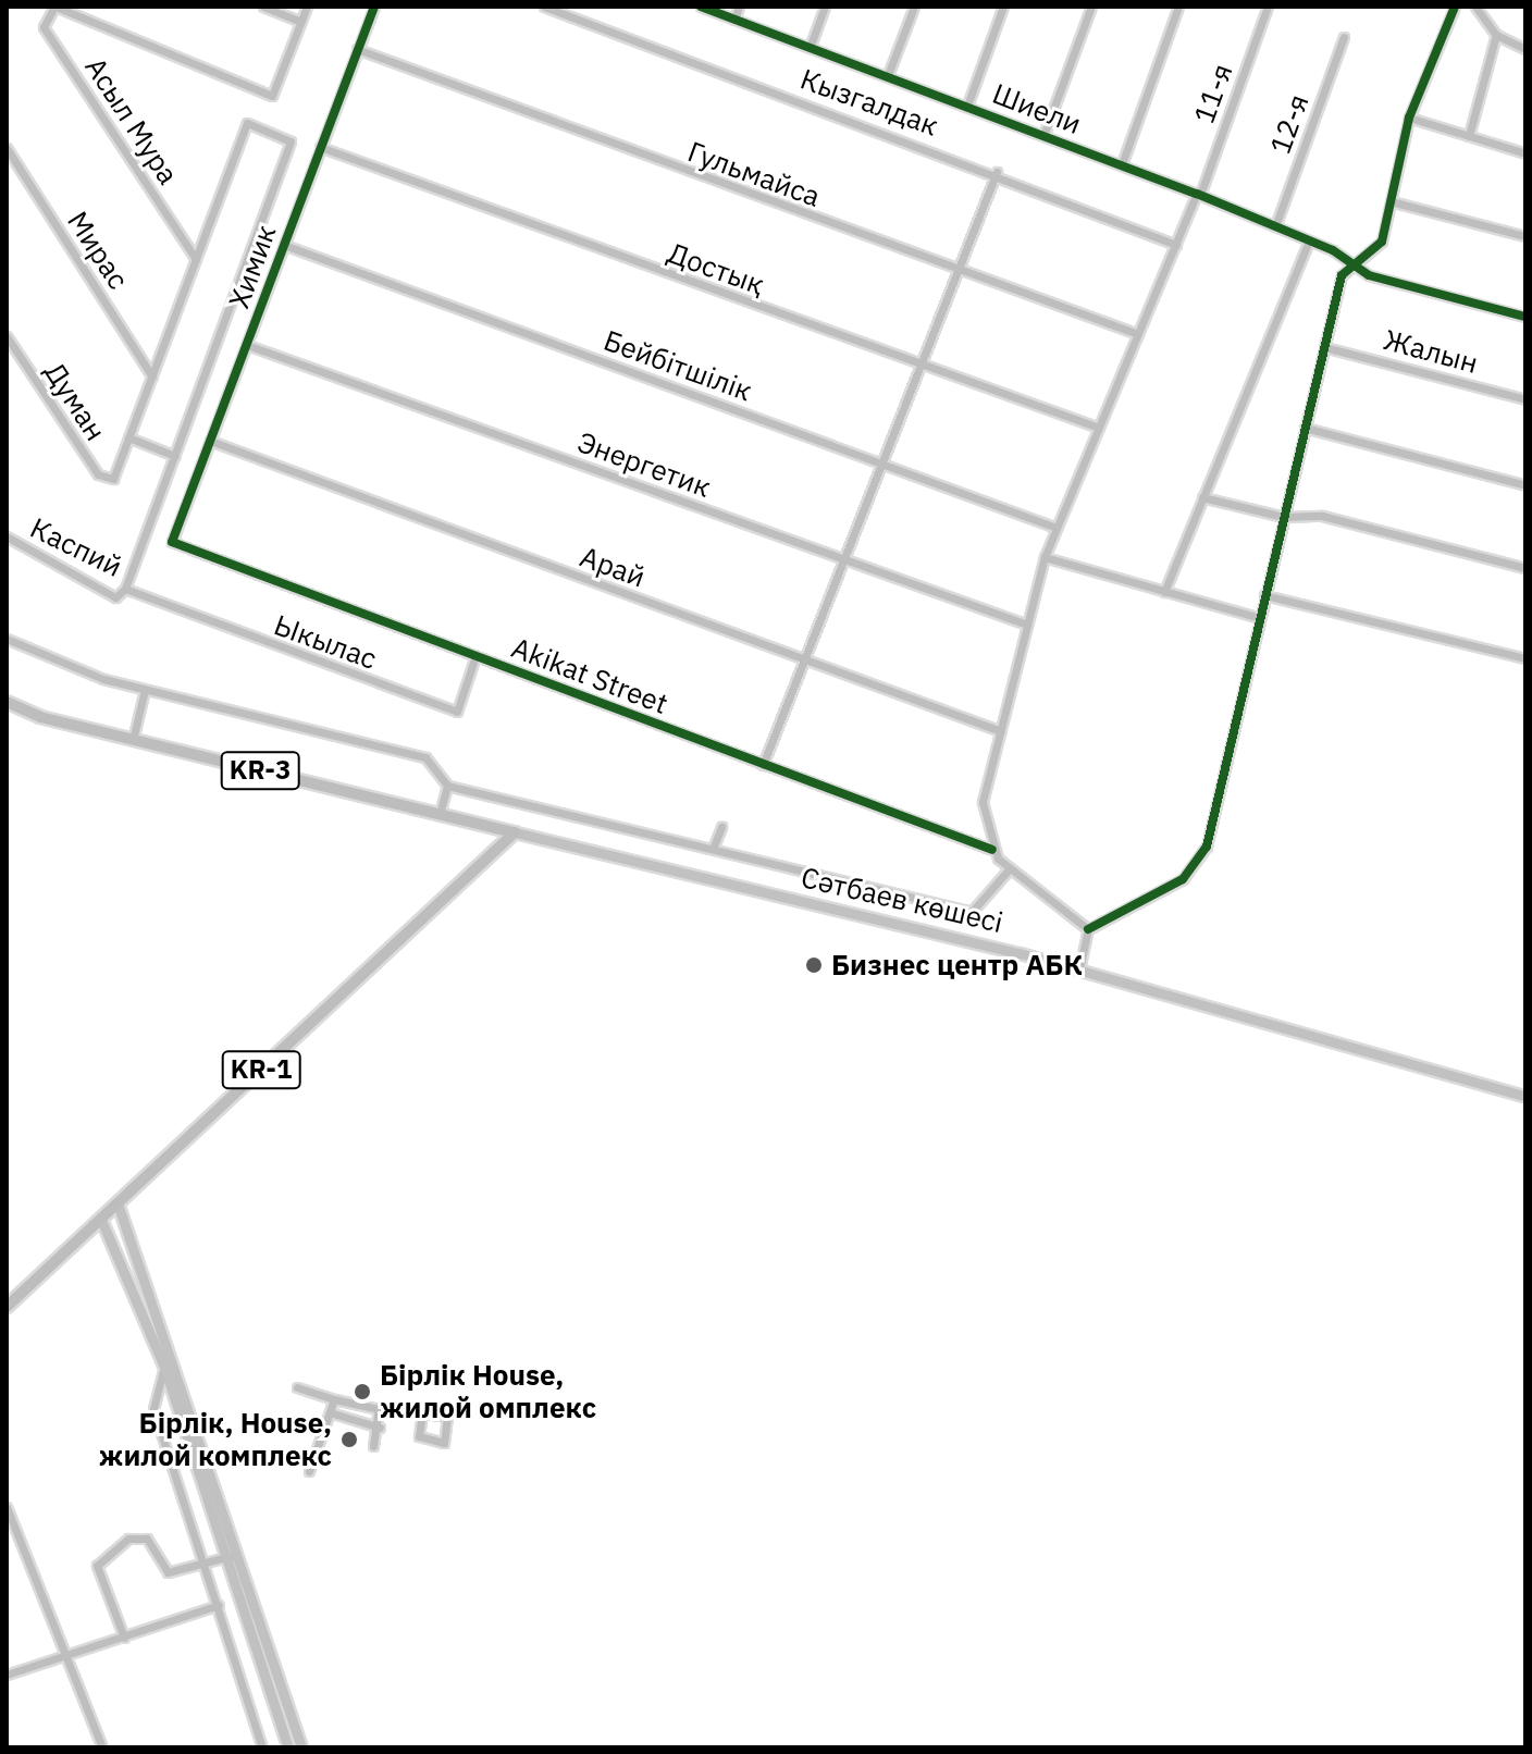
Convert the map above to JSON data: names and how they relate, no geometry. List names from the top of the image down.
{
  "streets": {
    "main road": ["KR-3", "Сәтбаев көшесі", "KR-1"],
    "street": [
      "11-я",
      "Кызгалдак",
      "Шиели",
      "Асыл Мура",
      "12-я",
      "Гульмайса",
      "Мирас",
      "Химик",
      "Достық",
      "Жалын",
      "Бейбітшілік",
      "Думан",
      "Энергетик",
      "Каспий",
      "Арай",
      "Ыкылас",
      "Akikat Street"
    ]
  },
  "crossings": [
    ["11-я", "Кызгалдак"],
    ["11-я", "Шиели"],
    ["11-я", "Гульмайса"],
    ["11-я", "Достық"],
    ["11-я", "Бейбітшілік"],
    ["11-я", "Энергетик"],
    ["11-я", "Арай"],
    ["11-я", "Akikat Street"],
    ["Шиели", "12-я"],
    ["Гульмайса", "Химик"],
    ["Химик", "Достық"],
    ["Химик", "Бейбітшілік"],
    ["Химик", "Энергетик"],
    ["Химик", "Арай"],
    ["Химик", "Akikat Street"],
    ["Каспий", "Ыкылас"],
    ["Ыкылас", "Akikat Street"],
    ["KR-3", "Сәтбаев көшесі"],
    ["KR-3", "KR-1"],
    ["Сәтбаев көшесі", "KR-1"]
  ],
  "places": ["Бизнес центр АБК", "Бірлік House, жилой омплекс", "Бірлік, House, жилой комплекс"]
}
